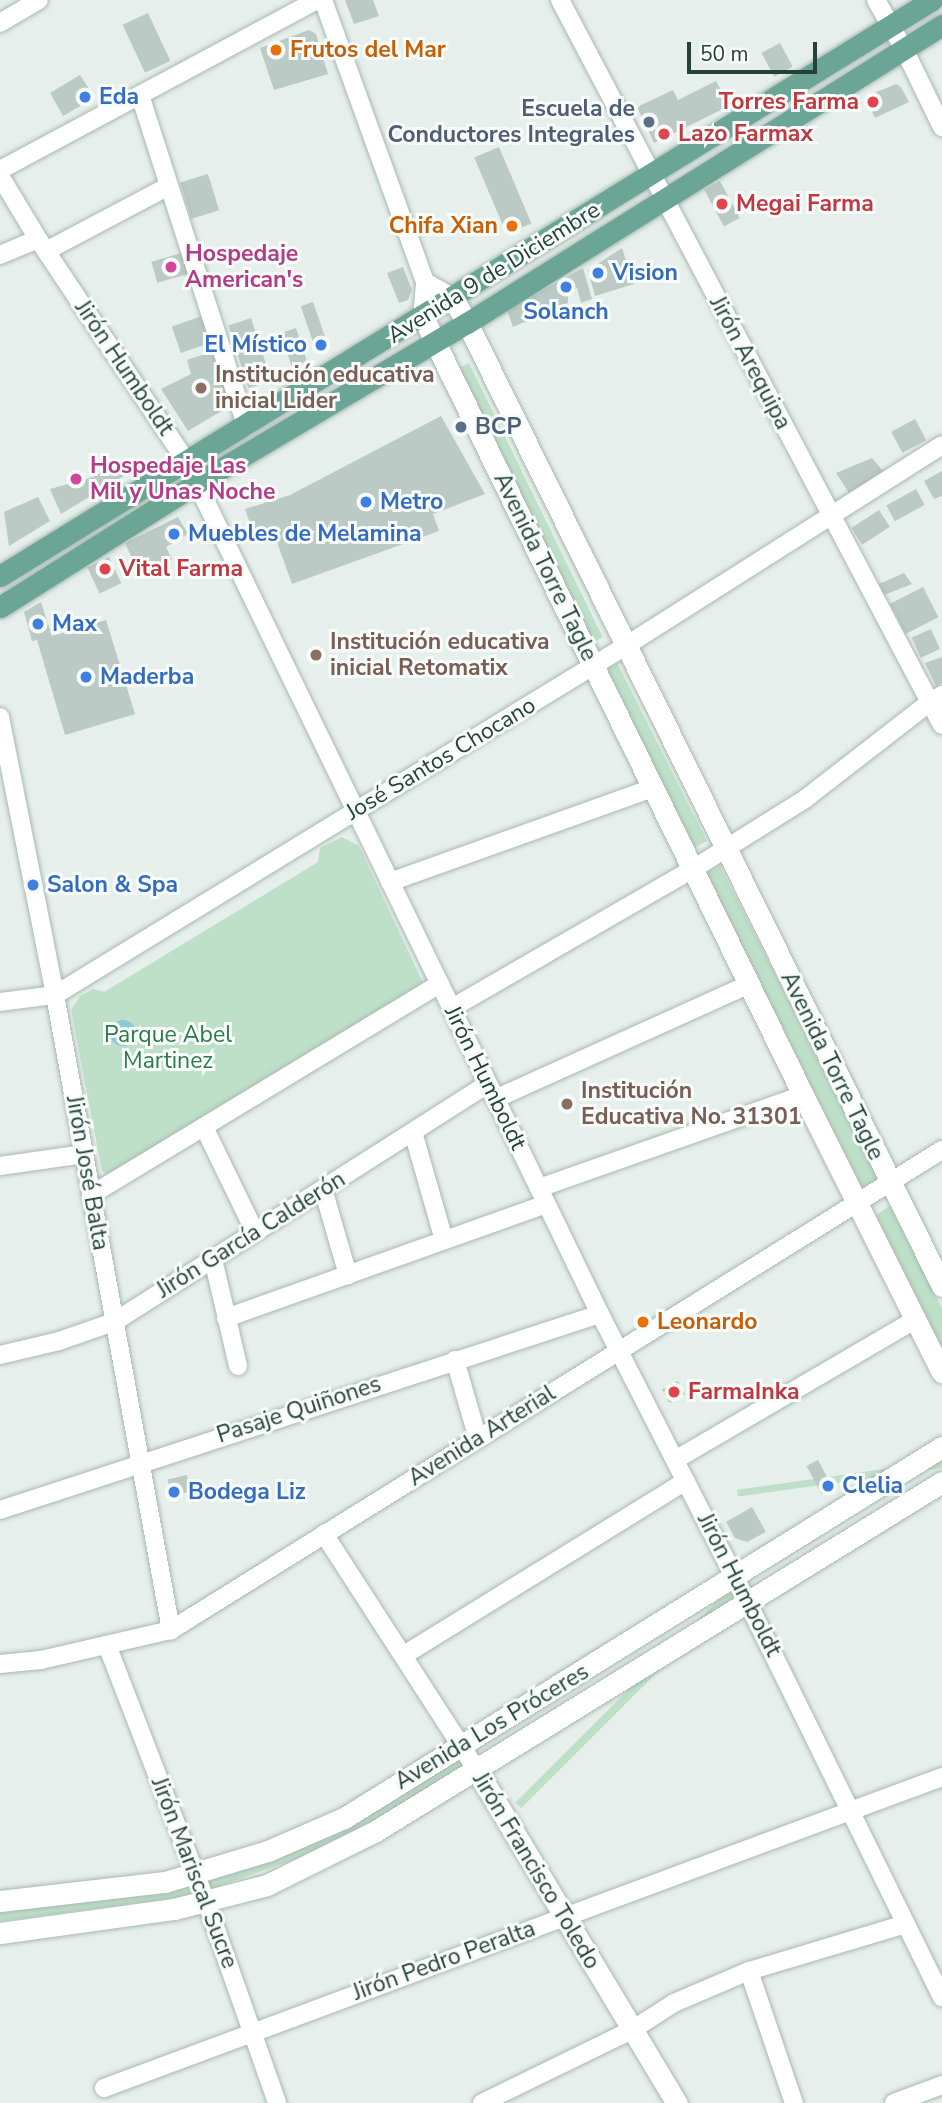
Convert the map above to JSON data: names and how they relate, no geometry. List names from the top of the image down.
{
  "streets": {
    "main road": ["Avenida 9 de Diciembre"],
    "street": [
      "Jirón Arequipa",
      "Jirón Humboldt",
      "Avenida Torre Tagle",
      "José Santos Chocano",
      "Jirón José Balta",
      "Jirón García Calderón",
      "Pasaje Quiñones",
      "Avenida Arterial",
      "Avenida Los Próceres",
      "Jirón Francisco Toledo",
      "Jirón Mariscal Sucre",
      "Jirón Pedro Peralta"
    ]
  },
  "crossings": [
    ["Avenida 9 de Diciembre", "Jirón Arequipa"],
    ["Avenida 9 de Diciembre", "Jirón Humboldt"],
    ["Avenida 9 de Diciembre", "Avenida Torre Tagle"],
    ["Jirón Arequipa", "José Santos Chocano"],
    ["Jirón Humboldt", "José Santos Chocano"],
    ["Jirón Humboldt", "Jirón García Calderón"],
    ["Jirón Humboldt", "Pasaje Quiñones"],
    ["Jirón Humboldt", "Avenida Arterial"],
    ["Jirón Humboldt", "Avenida Los Próceres"],
    ["Jirón Humboldt", "Jirón Pedro Peralta"],
    ["Avenida Torre Tagle", "José Santos Chocano"],
    ["Avenida Torre Tagle", "Jirón García Calderón"],
    ["Avenida Torre Tagle", "Avenida Arterial"],
    ["José Santos Chocano", "Jirón José Balta"],
    ["Jirón José Balta", "Jirón García Calderón"],
    ["Jirón José Balta", "Pasaje Quiñones"],
    ["Jirón José Balta", "Avenida Arterial"],
    ["Avenida Arterial", "Jirón Francisco Toledo"],
    ["Avenida Arterial", "Jirón Mariscal Sucre"],
    ["Avenida Los Próceres", "Jirón Francisco Toledo"],
    ["Avenida Los Próceres", "Jirón Mariscal Sucre"],
    ["Jirón Francisco Toledo", "Jirón Pedro Peralta"],
    ["Jirón Mariscal Sucre", "Jirón Pedro Peralta"]
  ],
  "parks": ["Parque Abel Martinez"],
  "places": [
    "Frutos del Mar",
    "Eda",
    "Torres Farma",
    "Escuela de Conductores Integrales",
    "Lazo Farmax",
    "Megai Farma",
    "Chifa Xian",
    "Hospedaje American's",
    "Vision",
    "Solanch",
    "El Místico",
    "Institución educativa inicial Lider",
    "BCP",
    "Hospedaje Las Mil y Unas Noche",
    "Metro",
    "Muebles de Melamina",
    "Vital Farma",
    "Max",
    "Institución educativa inicial Retomatix",
    "Maderba",
    "Salon & Spa",
    "Institución Educativa No. 31301",
    "Leonardo",
    "FarmaInka",
    "Clelia",
    "Bodega Liz"
  ],
  "scale_bar": "50 m"
}
